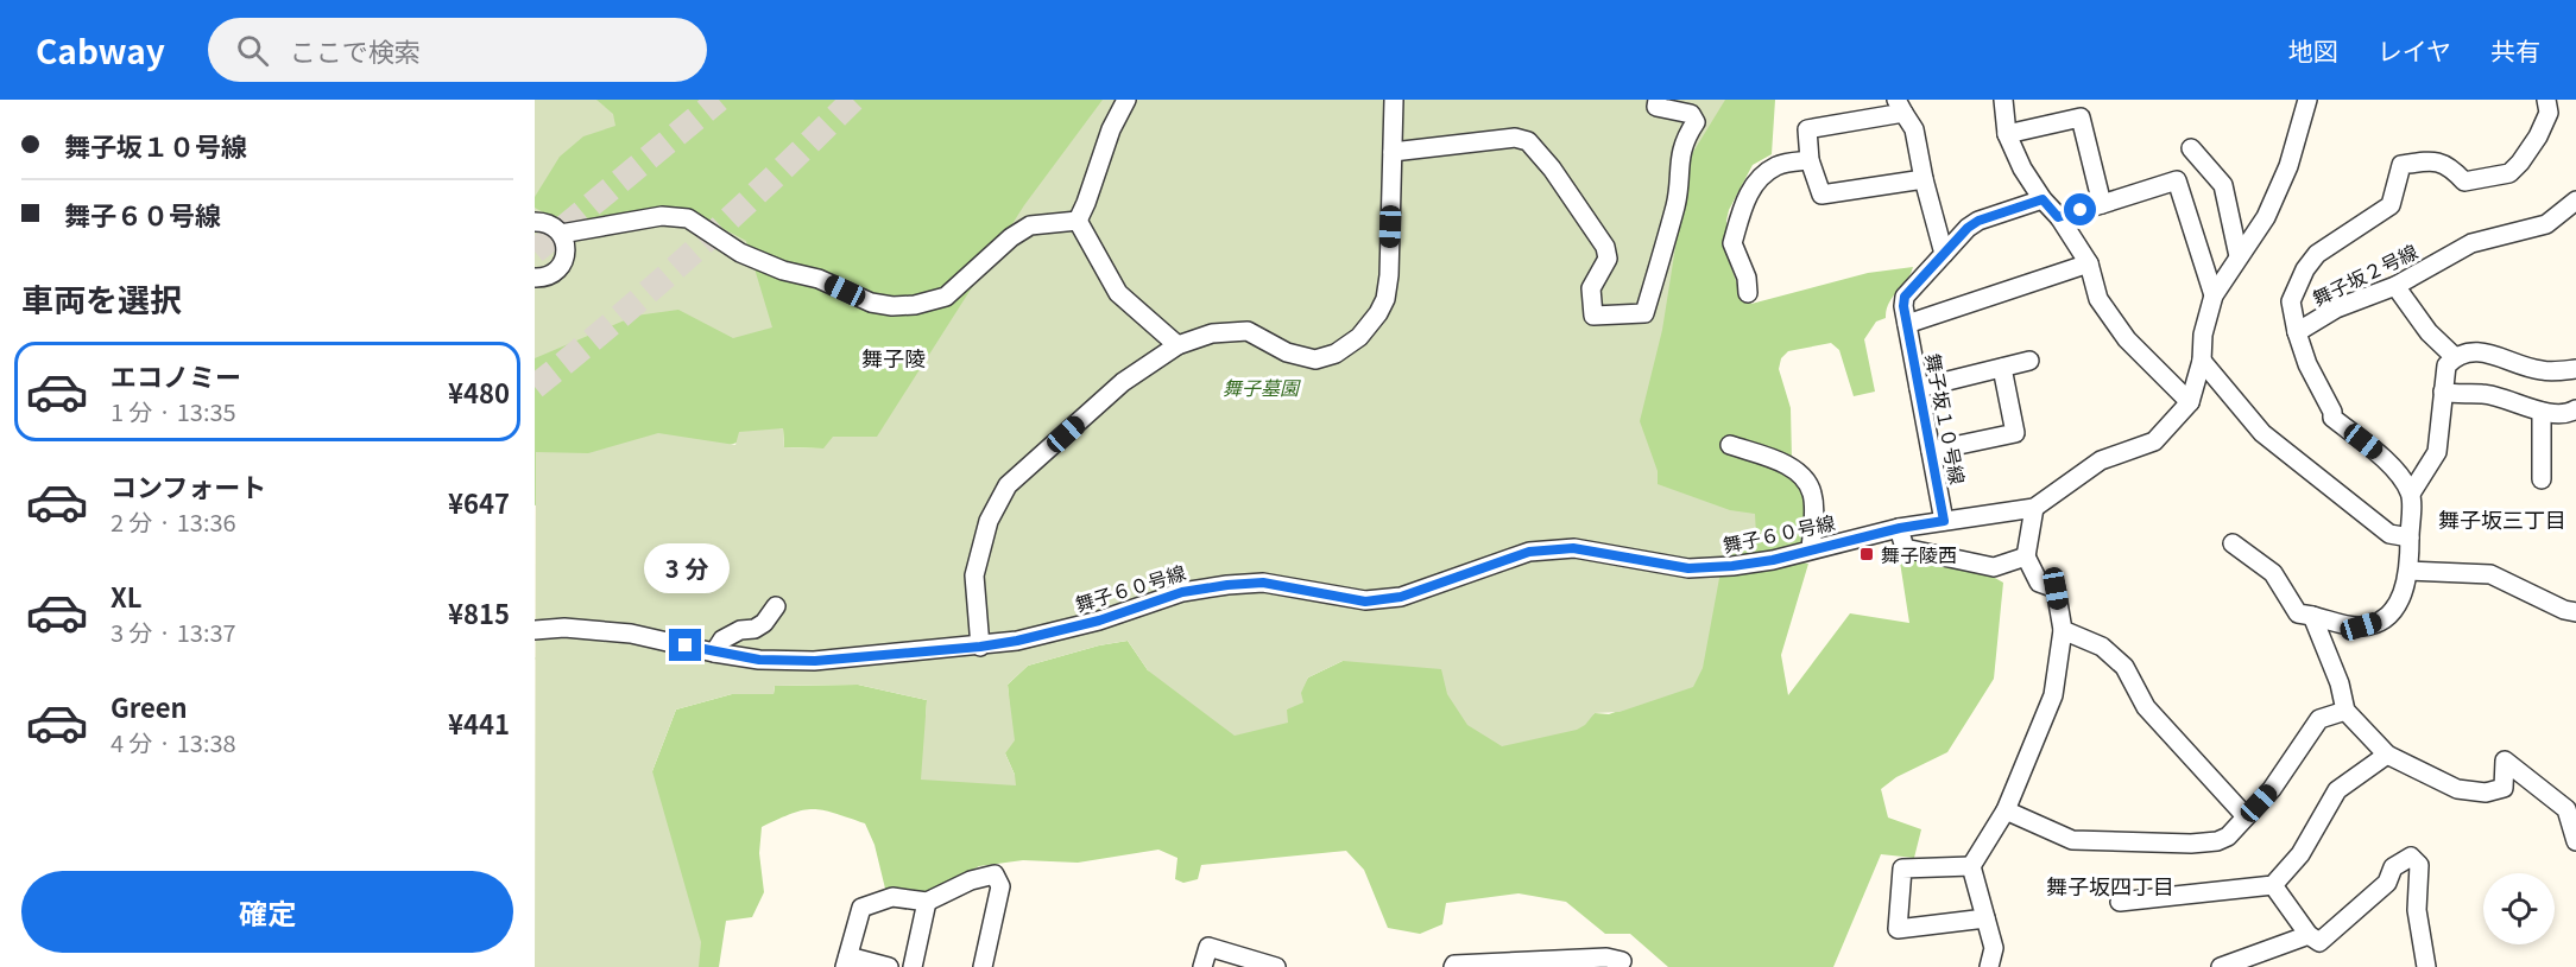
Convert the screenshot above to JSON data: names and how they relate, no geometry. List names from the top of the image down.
{
  "streets": {
    "street": ["舞子坂２号線", "舞子坂１０号線", "舞子６０号線"]
  },
  "crossings": [
    ["舞子坂１０号線", "舞子６０号線"]
  ],
  "districts": ["舞子陵", "舞子坂三丁目", "舞子坂四丁目"],
  "parks": ["舞子墓園"],
  "places": {
    "transit": ["舞子陵西"]
  },
  "page": {
    "header": "Cabway",
    "search": "ここで検索",
    "nav": ["地図", "レイヤ", "共有"],
    "banner": ["舞子坂１０号線", "舞子６０号線"],
    "heading": "車両を選択",
    "list": [
      {
        "name": "エコノミー",
        "note": "1 分 · 13:35",
        "value": "¥480"
      },
      {
        "name": "コンフォート",
        "note": "2 分 · 13:36",
        "value": "¥647"
      },
      {
        "name": "XL",
        "note": "3 分 · 13:37",
        "value": "¥815"
      },
      {
        "name": "Green",
        "note": "4 分 · 13:38",
        "value": "¥441"
      }
    ],
    "bubble": "3 分",
    "buttons": "確定"
  }
}
